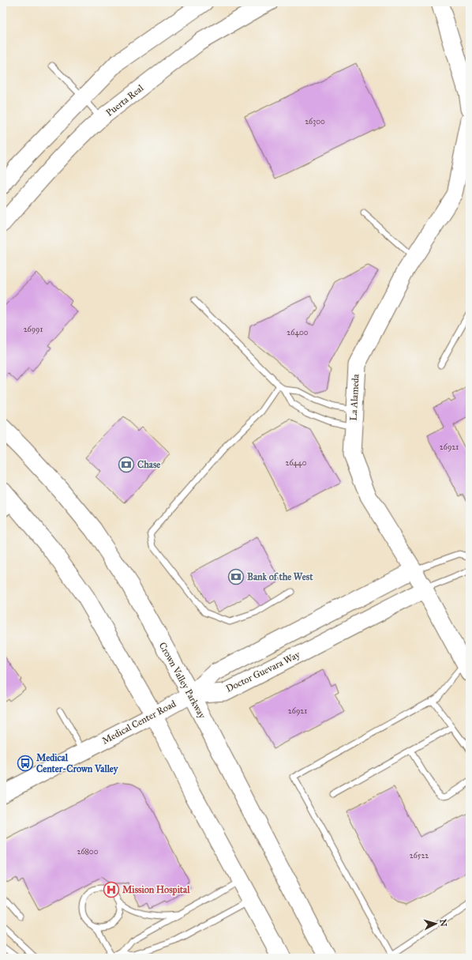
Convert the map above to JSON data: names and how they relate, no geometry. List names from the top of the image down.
{
  "streets": {
    "main road": ["Crown Valley Parkway"],
    "street": [
      "Puerta Real",
      "La Alameda",
      "Doctor Guevara Way",
      "Medical Center Road"
    ]
  },
  "crossings": [
    ["La Alameda", "Doctor Guevara Way"],
    ["Doctor Guevara Way", "Crown Valley Parkway"],
    ["Doctor Guevara Way", "Medical Center Road"],
    ["Crown Valley Parkway", "Medical Center Road"]
  ],
  "places": {
    "bank": ["Chase", "Bank of the West"],
    "bus stop": ["Medical Center-Crown Valley"],
    "hospital": ["Mission Hospital"]
  },
  "house_numbers": [
    "26300",
    "26991",
    "26400",
    "26921",
    "26440",
    "26921",
    "26800",
    "26522"
  ],
  "north": "right"
}
